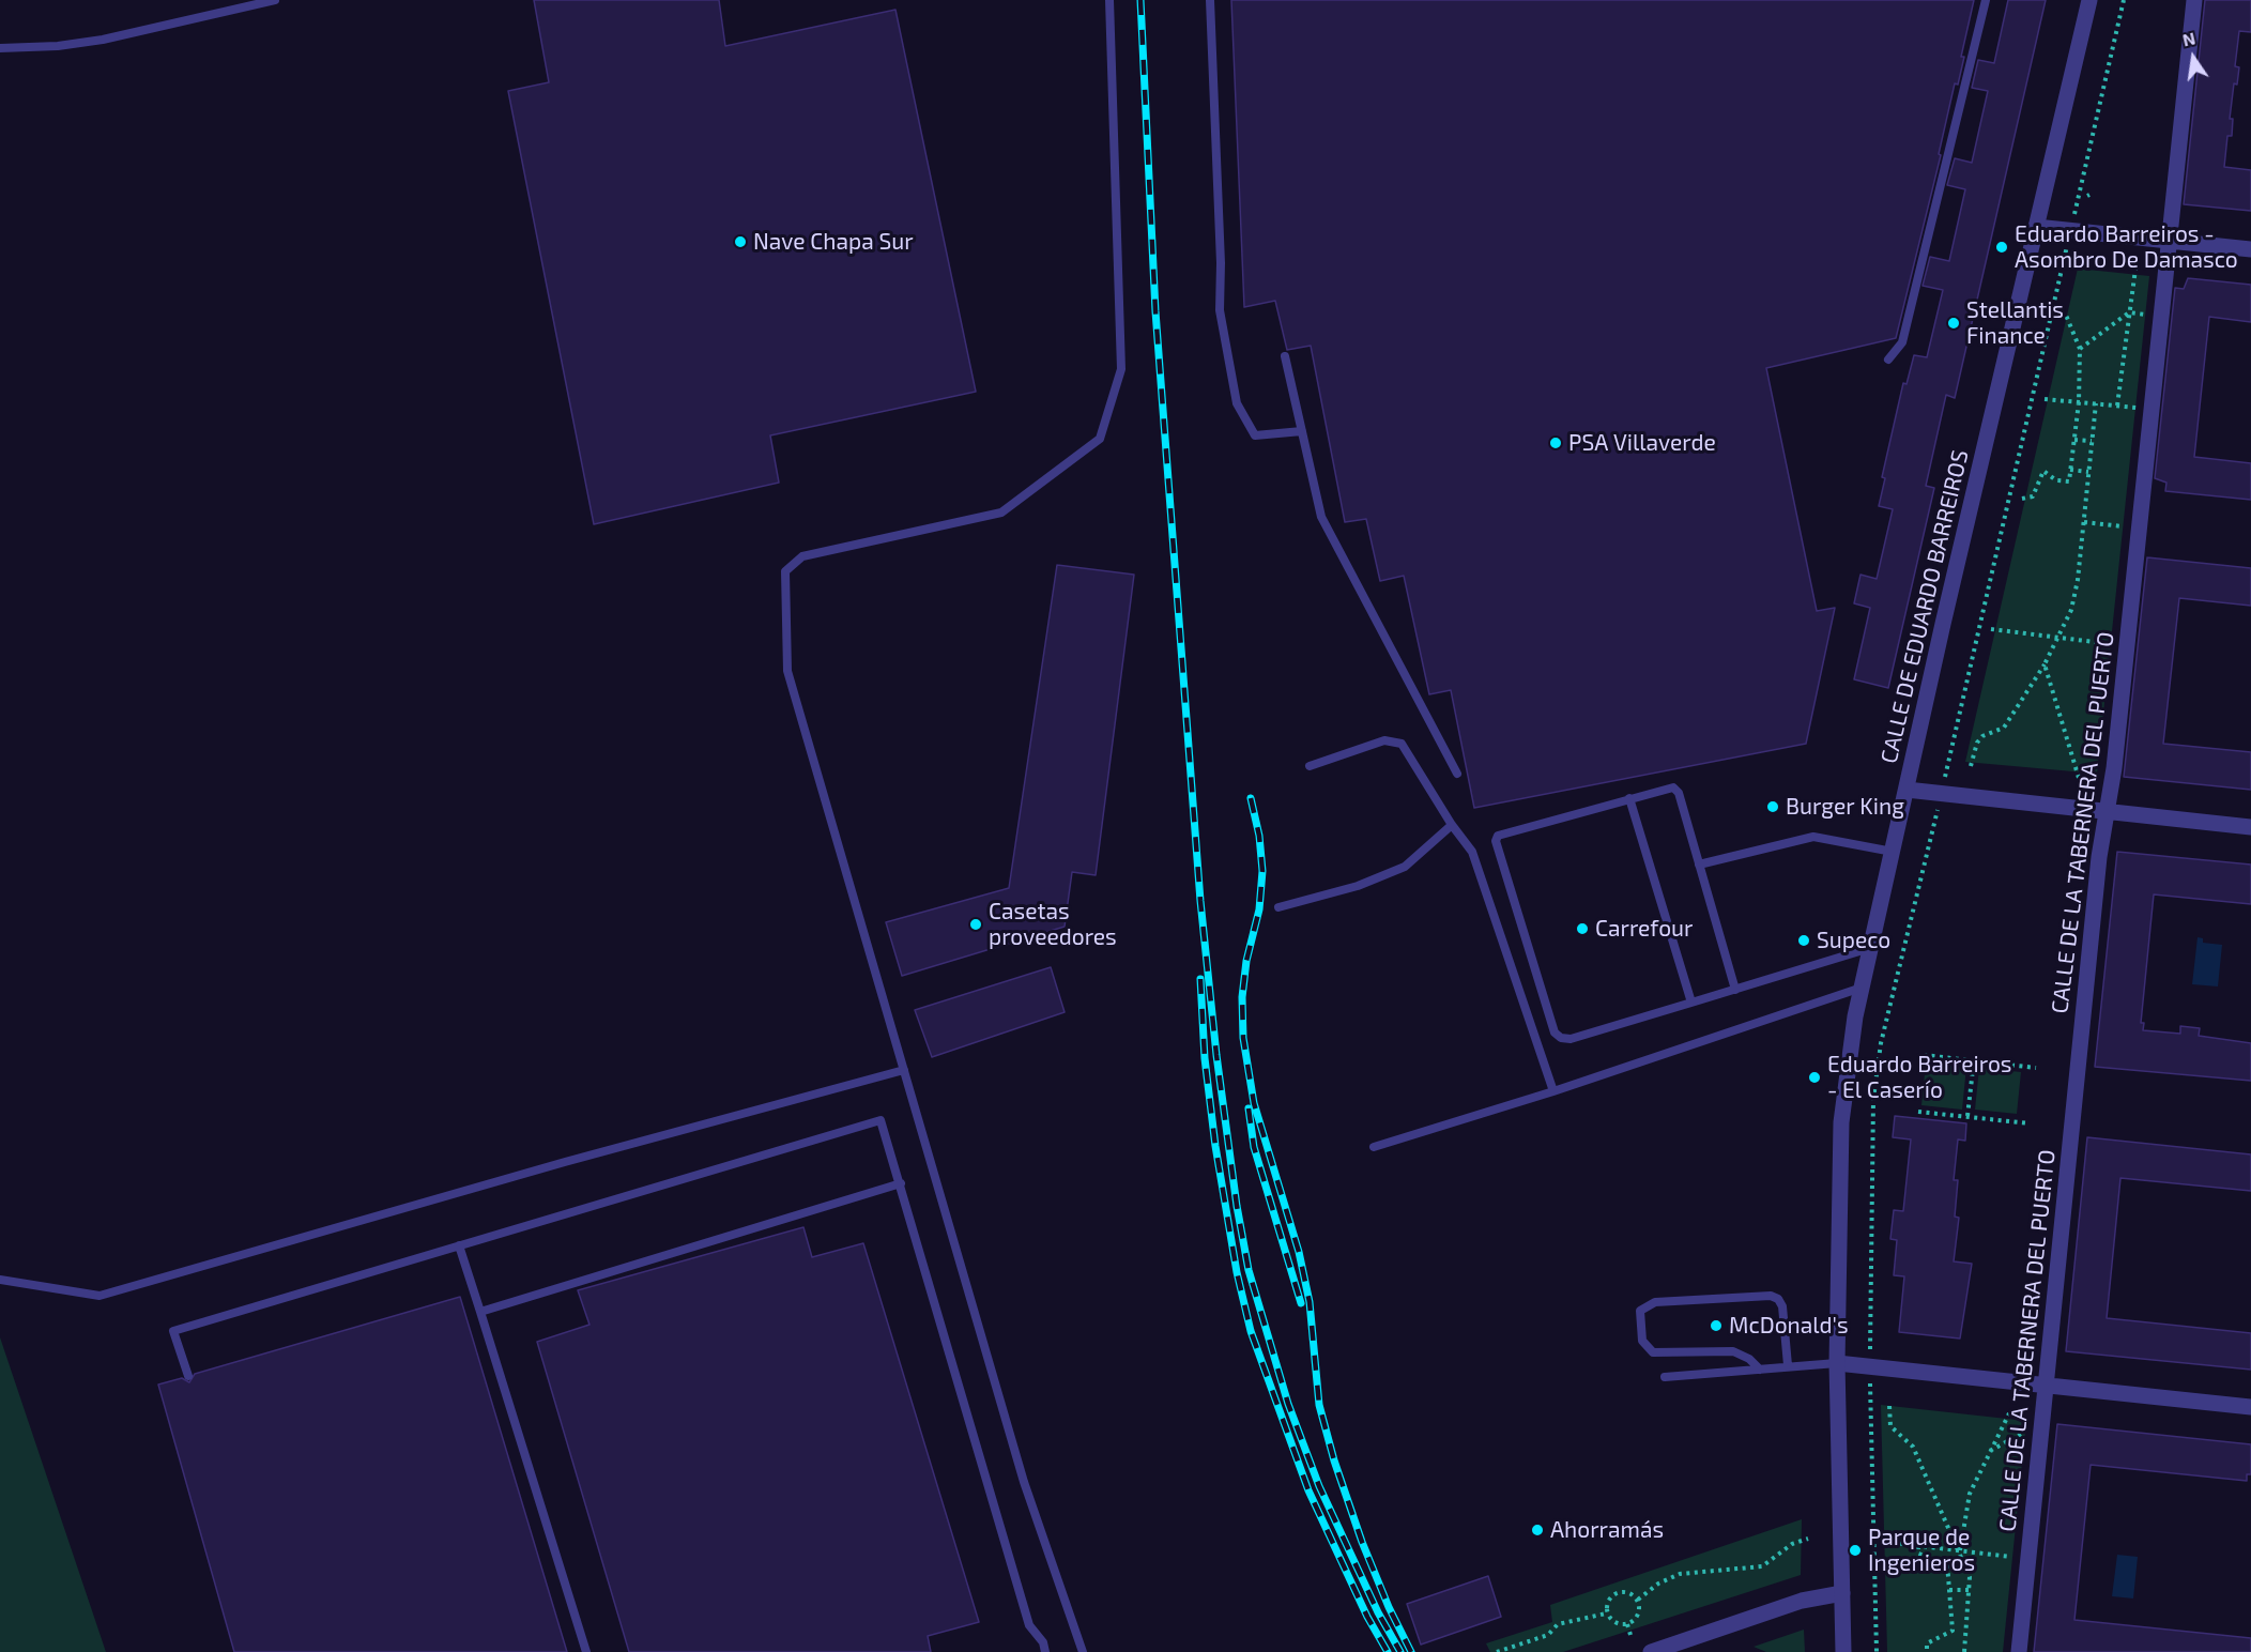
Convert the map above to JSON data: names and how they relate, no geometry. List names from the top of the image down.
{
  "streets": {
    "street": ["CALLE DE EDUARDO BARREIROS", "CALLE DE LA TABERNERA DEL PUERTO"]
  },
  "places": [
    "Nave Chapa Sur",
    "Eduardo Barreiros - Asombro De Damasco",
    "Stellantis Finance",
    "PSA Villaverde",
    "Burger King",
    "Casetas proveedores",
    "Carrefour",
    "Supeco",
    "Eduardo Barreiros - El Caserío",
    "McDonald's",
    "Ahorramás",
    "Parque de Ingenieros"
  ],
  "north": "top"
}
